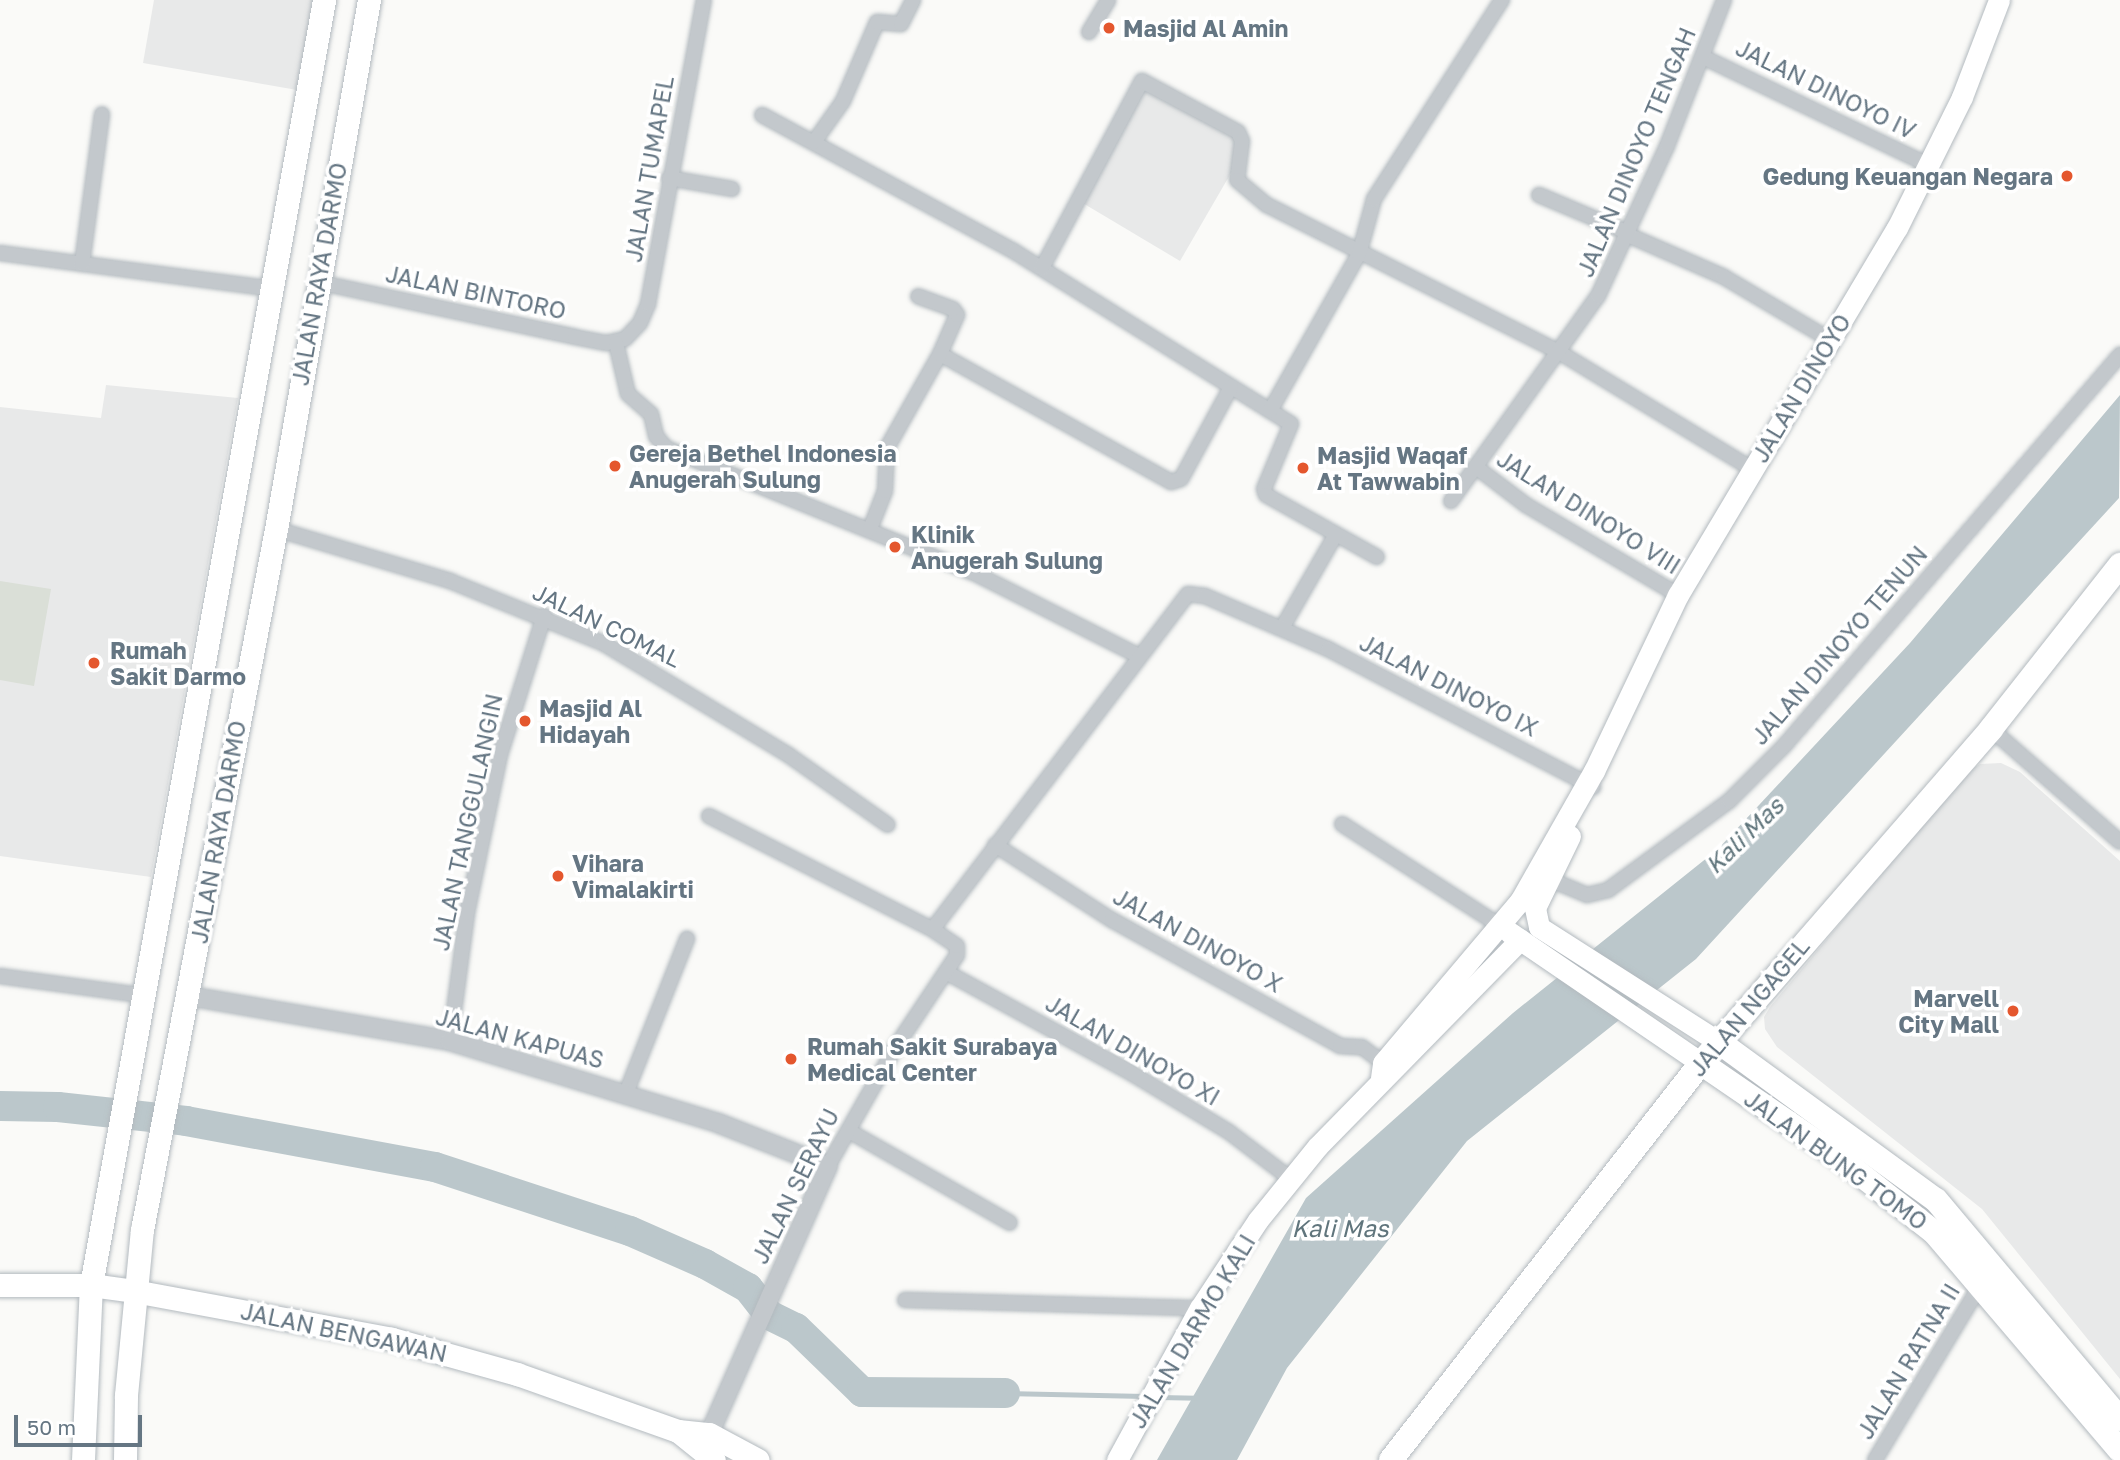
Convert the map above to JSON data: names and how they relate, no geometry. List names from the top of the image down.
{
  "streets": {
    "highway": ["JALAN NGAGEL", "JALAN BUNG TOMO"],
    "main road": [
      "JALAN RAYA DARMO",
      "JALAN DINOYO",
      "JALAN DARMO KALI",
      "JALAN BENGAWAN"
    ],
    "street": [
      "JALAN DINOYO IV",
      "JALAN DINOYO TENGAH",
      "JALAN TUMAPEL",
      "JALAN BINTORO",
      "JALAN DINOYO VIII",
      "JALAN COMAL",
      "JALAN DINOYO TENUN",
      "JALAN DINOYO IX",
      "JALAN TANGGULANGIN",
      "JALAN DINOYO X",
      "JALAN KAPUAS",
      "JALAN DINOYO XI",
      "JALAN SERAYU",
      "JALAN RATNA II"
    ]
  },
  "crossings": [
    ["JALAN DINOYO IV", "JALAN DINOYO TENGAH"],
    ["JALAN DINOYO IV", "JALAN DINOYO"],
    ["JALAN DINOYO TENGAH", "JALAN DINOYO VIII"],
    ["JALAN TUMAPEL", "JALAN BINTORO"],
    ["JALAN RAYA DARMO", "JALAN BINTORO"],
    ["JALAN RAYA DARMO", "JALAN COMAL"],
    ["JALAN RAYA DARMO", "JALAN KAPUAS"],
    ["JALAN RAYA DARMO", "JALAN BENGAWAN"],
    ["JALAN DINOYO", "JALAN DINOYO VIII"],
    ["JALAN DINOYO", "JALAN DINOYO TENUN"],
    ["JALAN DINOYO", "JALAN DINOYO IX"],
    ["JALAN DINOYO", "JALAN BUNG TOMO"],
    ["JALAN DINOYO", "JALAN DARMO KALI"],
    ["JALAN COMAL", "JALAN TANGGULANGIN"],
    ["JALAN TANGGULANGIN", "JALAN KAPUAS"],
    ["JALAN DINOYO X", "JALAN DARMO KALI"],
    ["JALAN NGAGEL", "JALAN BUNG TOMO"],
    ["JALAN KAPUAS", "JALAN SERAYU"],
    ["JALAN DINOYO XI", "JALAN SERAYU"],
    ["JALAN DINOYO XI", "JALAN DARMO KALI"],
    ["JALAN BUNG TOMO", "JALAN DARMO KALI"],
    ["JALAN BUNG TOMO", "JALAN RATNA II"],
    ["JALAN SERAYU", "JALAN BENGAWAN"]
  ],
  "water": ["Kali Mas"],
  "places": [
    "Masjid Al Amin",
    "Gedung Keuangan Negara",
    "Gereja Bethel Indonesia Anugerah Sulung",
    "Masjid Waqaf At Tawwabin",
    "Klinik Anugerah Sulung",
    "Rumah Sakit Darmo",
    "Masjid Al Hidayah",
    "Vihara Vimalakirti",
    "Marvell City Mall",
    "Rumah Sakit Surabaya Medical Center"
  ],
  "scale_bar": "50 m"
}
